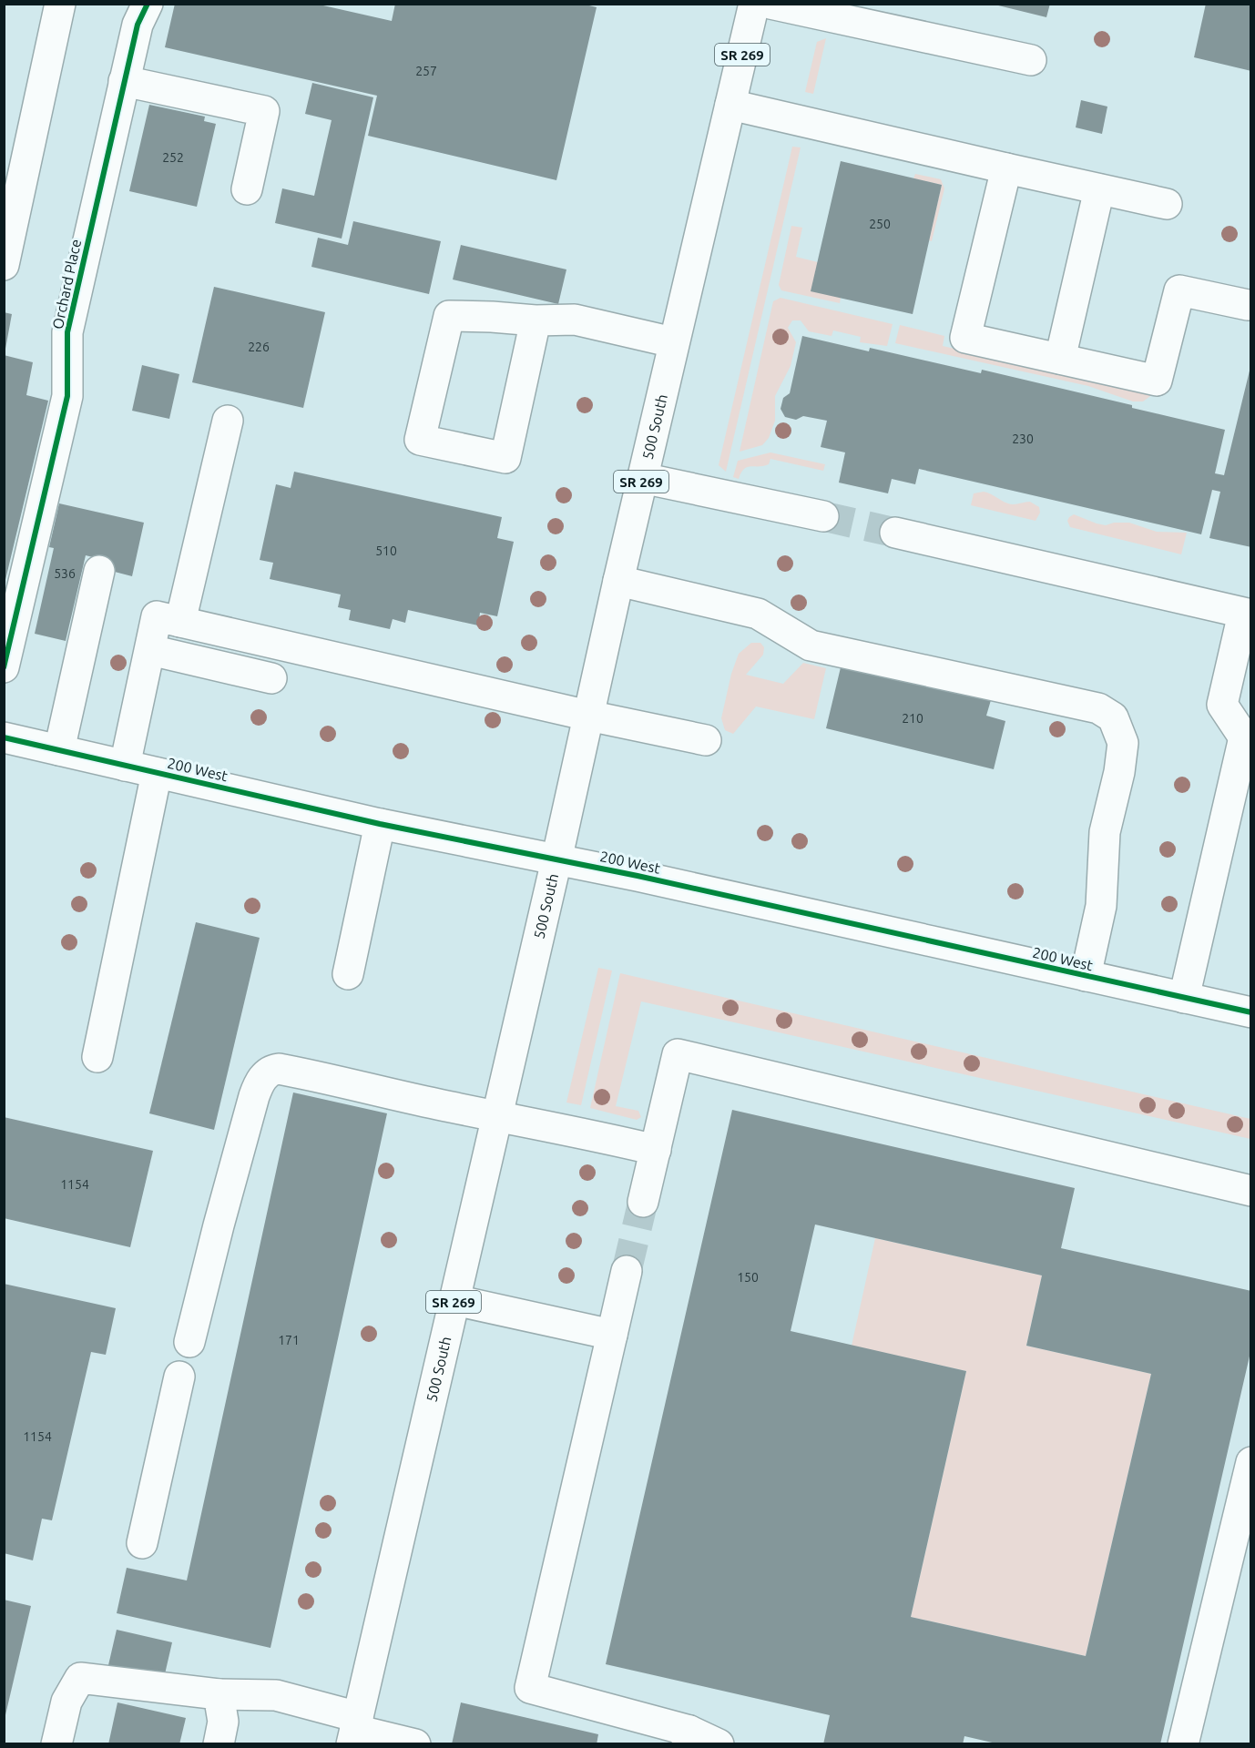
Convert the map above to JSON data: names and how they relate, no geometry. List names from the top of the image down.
{
  "streets": {
    "street": [
      "SR 269",
      "Orchard Place",
      "500 South",
      "200 West"
    ]
  },
  "crossings": [
    ["500 South", "200 West"]
  ],
  "house_numbers": [
    "257",
    "252",
    "250",
    "226",
    "230",
    "510",
    "536",
    "210",
    "1154",
    "150",
    "171",
    "1154"
  ]
}
